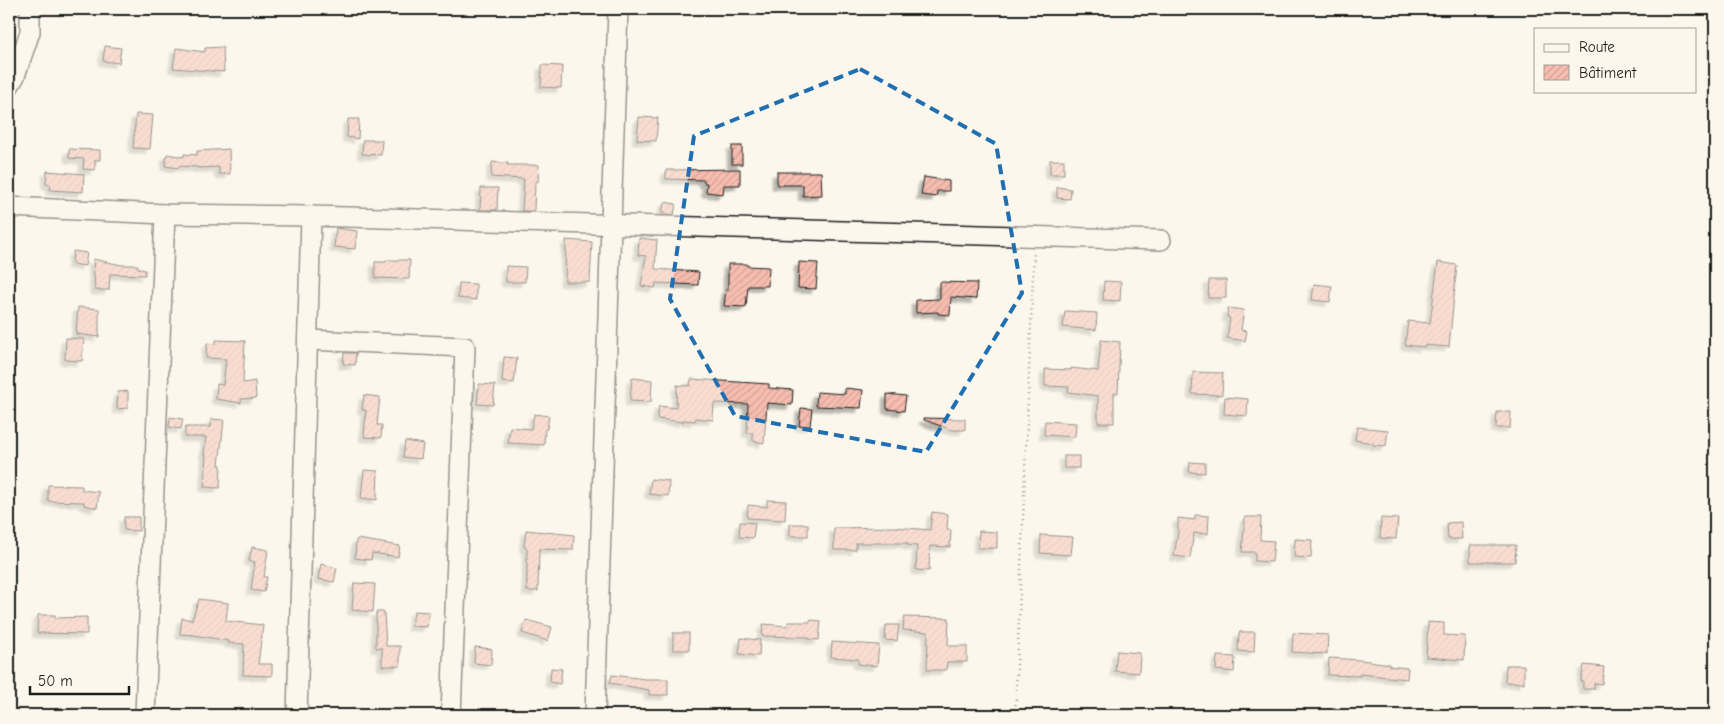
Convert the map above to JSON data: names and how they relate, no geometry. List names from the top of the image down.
{
  "legend": ["Route", "Bâtiment"],
  "scale_bar": "50 m"
}
